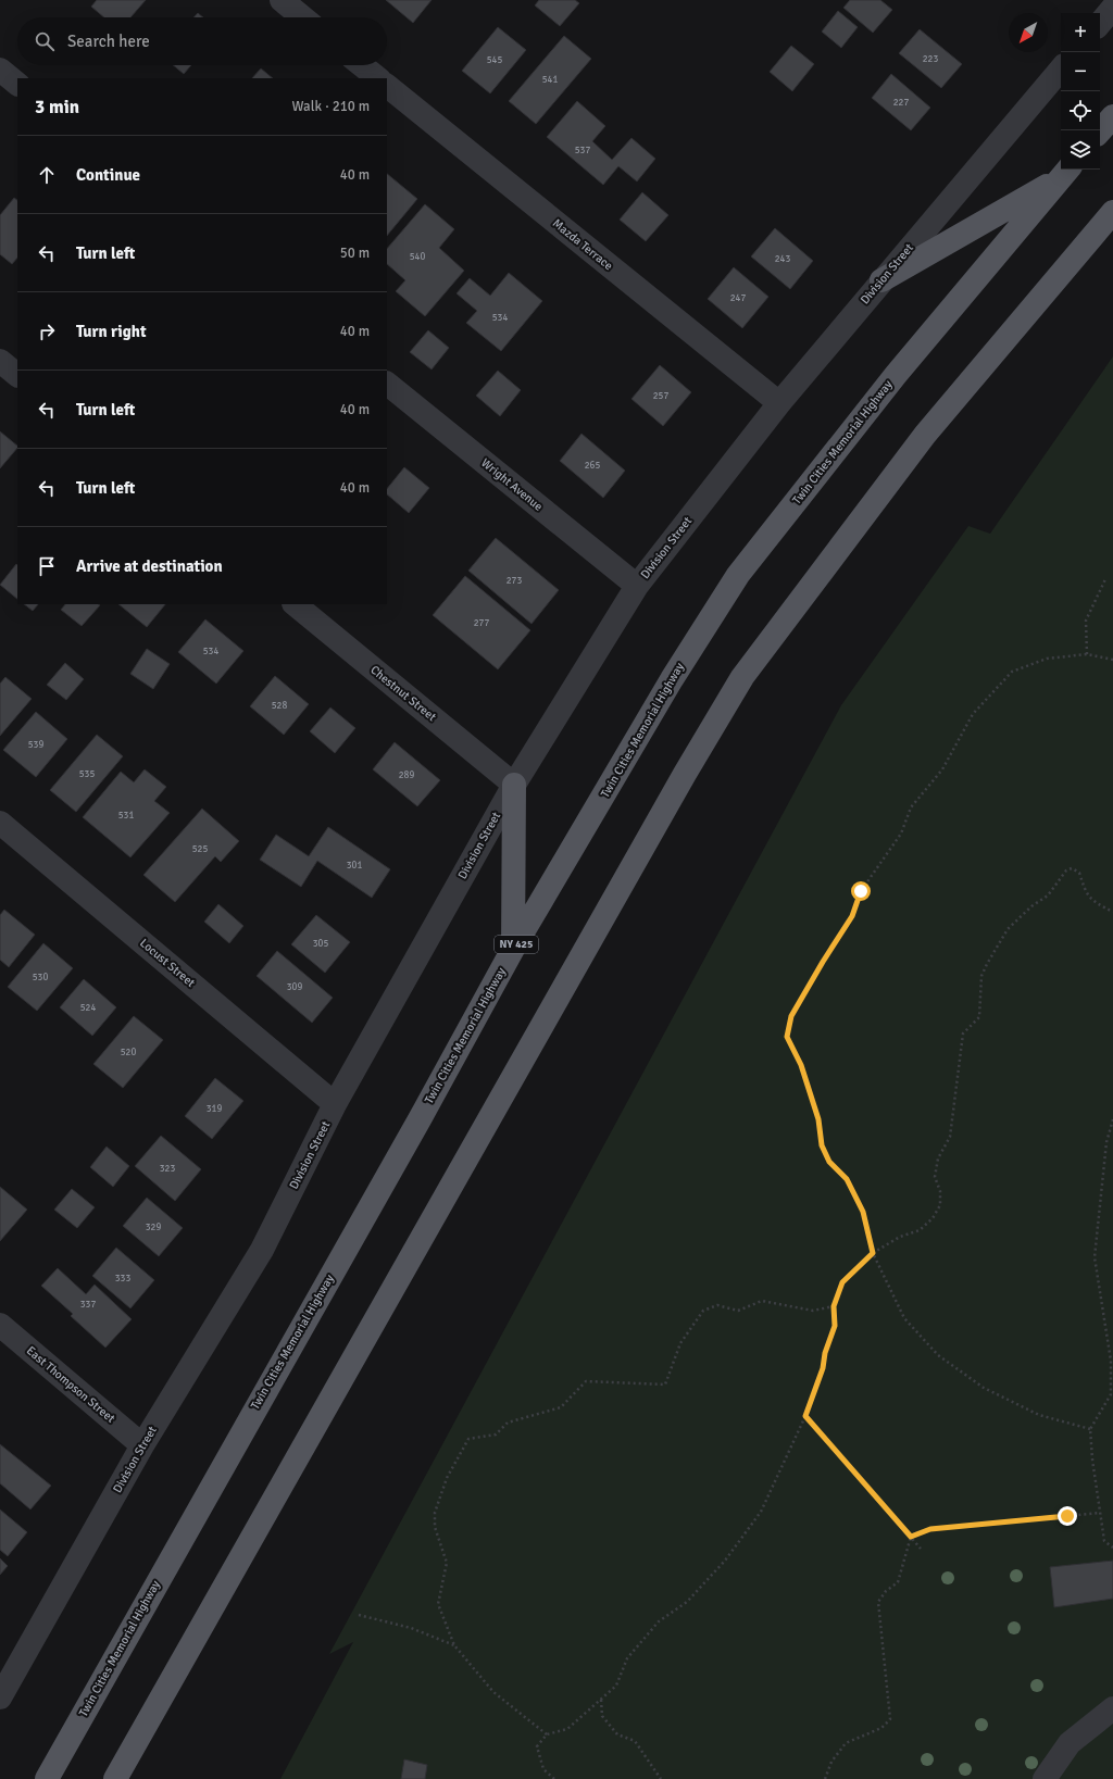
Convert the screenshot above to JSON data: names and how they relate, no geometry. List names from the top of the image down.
{
  "streets": {
    "main road": ["Twin Cities Memorial Highway", "NY 425"],
    "street": [
      "Mazda Terrace",
      "Division Street",
      "Wright Avenue",
      "Chestnut Street",
      "Locust Street",
      "East Thompson Street"
    ]
  },
  "crossings": [
    ["Mazda Terrace", "Division Street"],
    ["Division Street", "Wright Avenue"],
    ["Division Street", "Chestnut Street"],
    ["Division Street", "Locust Street"],
    ["Division Street", "East Thompson Street"]
  ],
  "house_numbers": [
    "223",
    "545",
    "541",
    "227",
    "537",
    "540",
    "243",
    "247",
    "534",
    "257",
    "265",
    "273",
    "277",
    "534",
    "528",
    "539",
    "535",
    "289",
    "531",
    "525",
    "301",
    "305",
    "530",
    "309",
    "524",
    "520",
    "319",
    "323",
    "329",
    "333",
    "337"
  ],
  "north": "bottom left",
  "page": {
    "map_buttons": ["+", "−"],
    "search": "Search here",
    "heading": ["3 min", "Walk · 210 m"],
    "list": [
      ["Continue", "40 m"],
      ["Turn left", "50 m"],
      ["Turn right", "40 m"],
      ["Turn left", "40 m"],
      ["Turn left", "40 m"],
      "Arrive at destination"
    ]
  }
}
